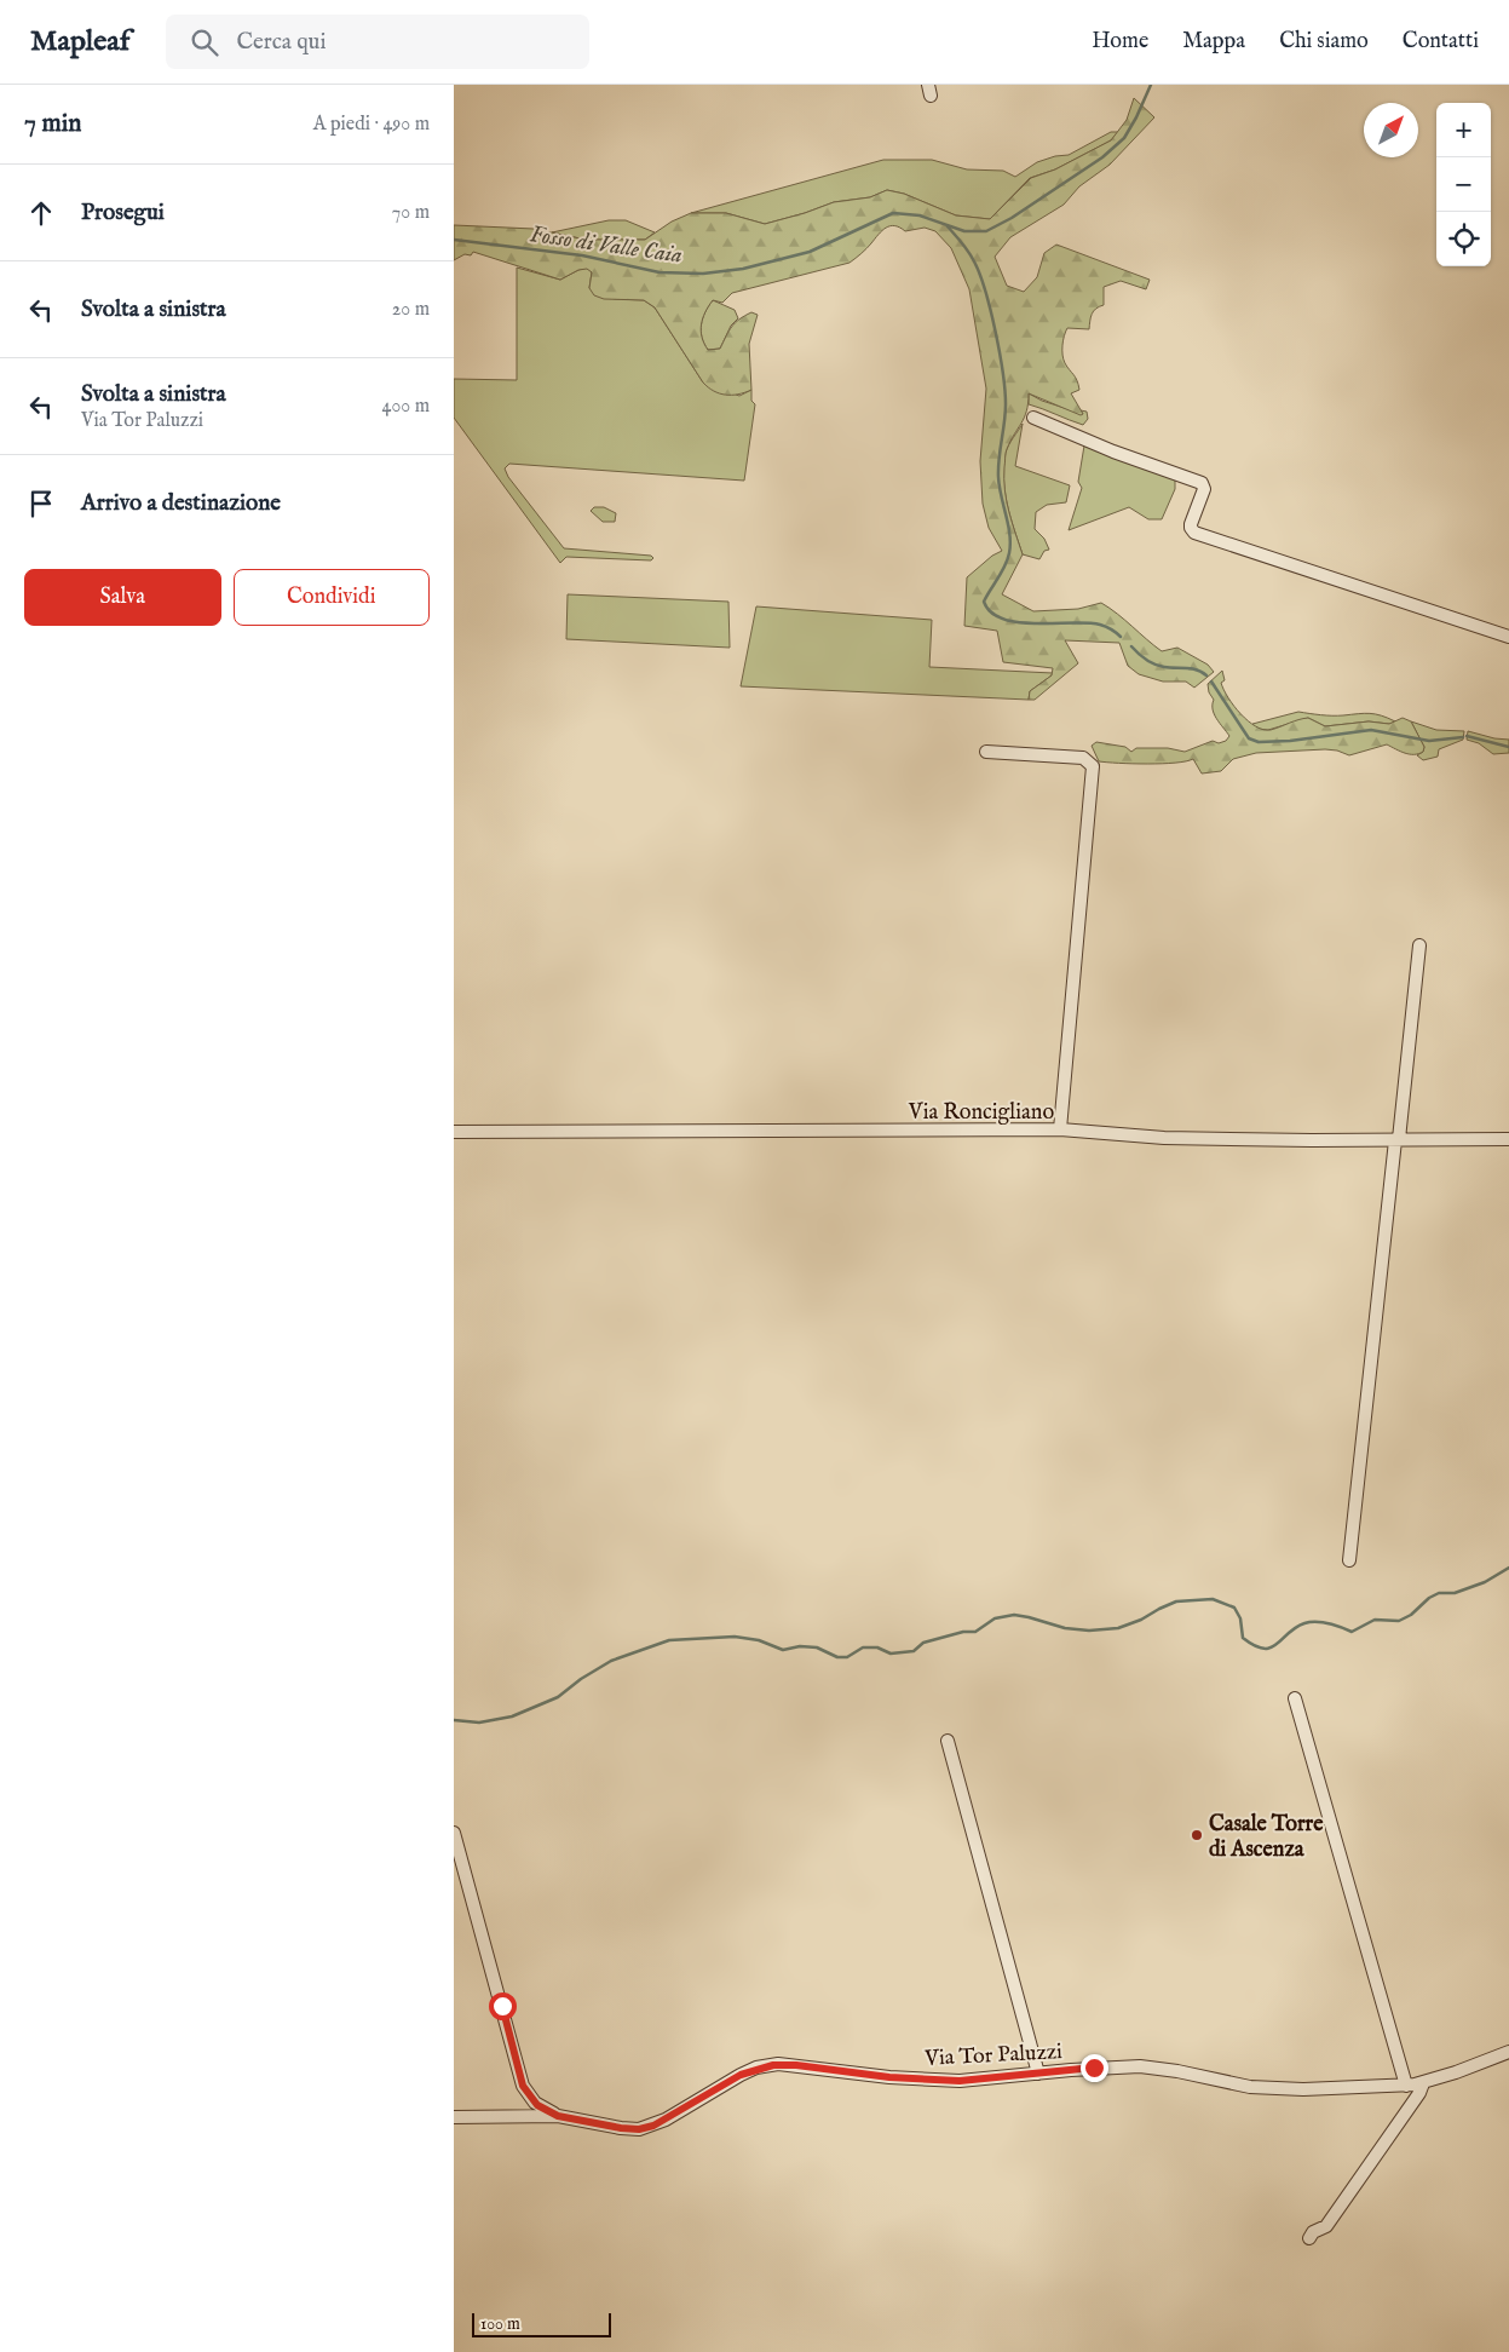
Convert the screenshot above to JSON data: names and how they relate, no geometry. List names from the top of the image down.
{
  "streets": {
    "street": ["Via Roncigliano", "Via Tor Paluzzi"]
  },
  "water": ["Fosso di Valle Caia"],
  "places": ["Casale Torre di Ascenza"],
  "scale_bar": "100 m",
  "north": "top right",
  "page": {
    "header": "Mapleaf",
    "search": "Cerca qui",
    "nav": [
      "Home",
      "Mappa",
      "Chi siamo",
      "Contatti"
    ],
    "heading": ["7 min", "A piedi · 490 m"],
    "map_buttons": ["+", "−"],
    "list": [
      ["Prosegui", "70 m"],
      ["Svolta a sinistra", "20 m"],
      ["Svolta a sinistra", "Via Tor Paluzzi", "400 m"],
      "Arrivo a destinazione"
    ],
    "buttons": ["Salva", "Condividi"],
    "scale": "100 m"
  }
}
